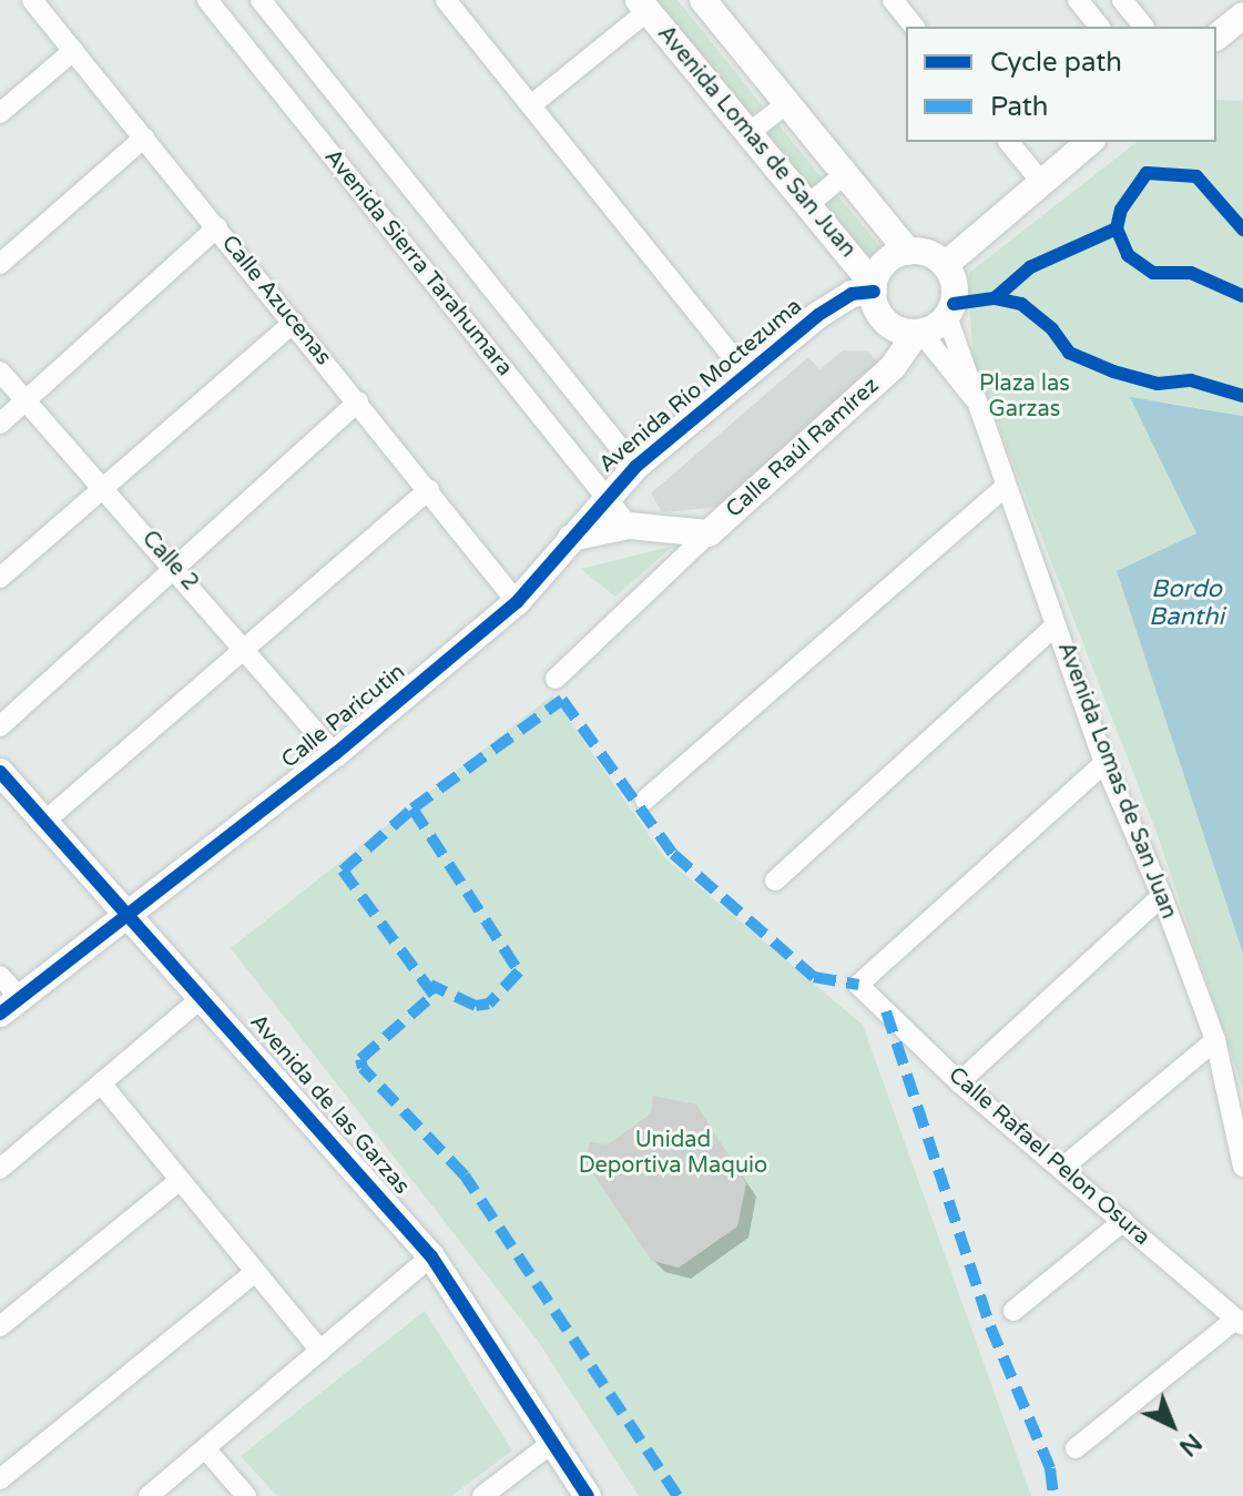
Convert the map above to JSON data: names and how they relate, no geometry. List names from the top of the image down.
{
  "streets": {
    "street": [
      "Avenida Lomas de San Juan",
      "Avenida Sierra Tarahumara",
      "Calle Azucenas",
      "Avenida Río Moctezuma",
      "Calle Raúl Ramírez",
      "Calle 2",
      "Calle Paricutin",
      "Avenida de las Garzas",
      "Calle Rafael Pelon Osura"
    ]
  },
  "crossings": [
    ["Avenida Lomas de San Juan", "Avenida Río Moctezuma"],
    ["Avenida Lomas de San Juan", "Calle Raúl Ramírez"],
    ["Avenida Lomas de San Juan", "Calle Rafael Pelon Osura"],
    ["Avenida Sierra Tarahumara", "Avenida Río Moctezuma"],
    ["Avenida Sierra Tarahumara", "Calle Raúl Ramírez"],
    ["Calle Azucenas", "Calle Paricutin"],
    ["Avenida Río Moctezuma", "Calle Raúl Ramírez"],
    ["Avenida Río Moctezuma", "Calle Paricutin"],
    ["Calle Raúl Ramírez", "Calle Paricutin"],
    ["Calle 2", "Calle Paricutin"],
    ["Calle Paricutin", "Avenida de las Garzas"]
  ],
  "water": ["Bordo Banthi"],
  "parks": ["Plaza las Garzas", "Unidad Deportiva Maquio"],
  "legend": ["Cycle path", "Path"],
  "north": "bottom right"
}
